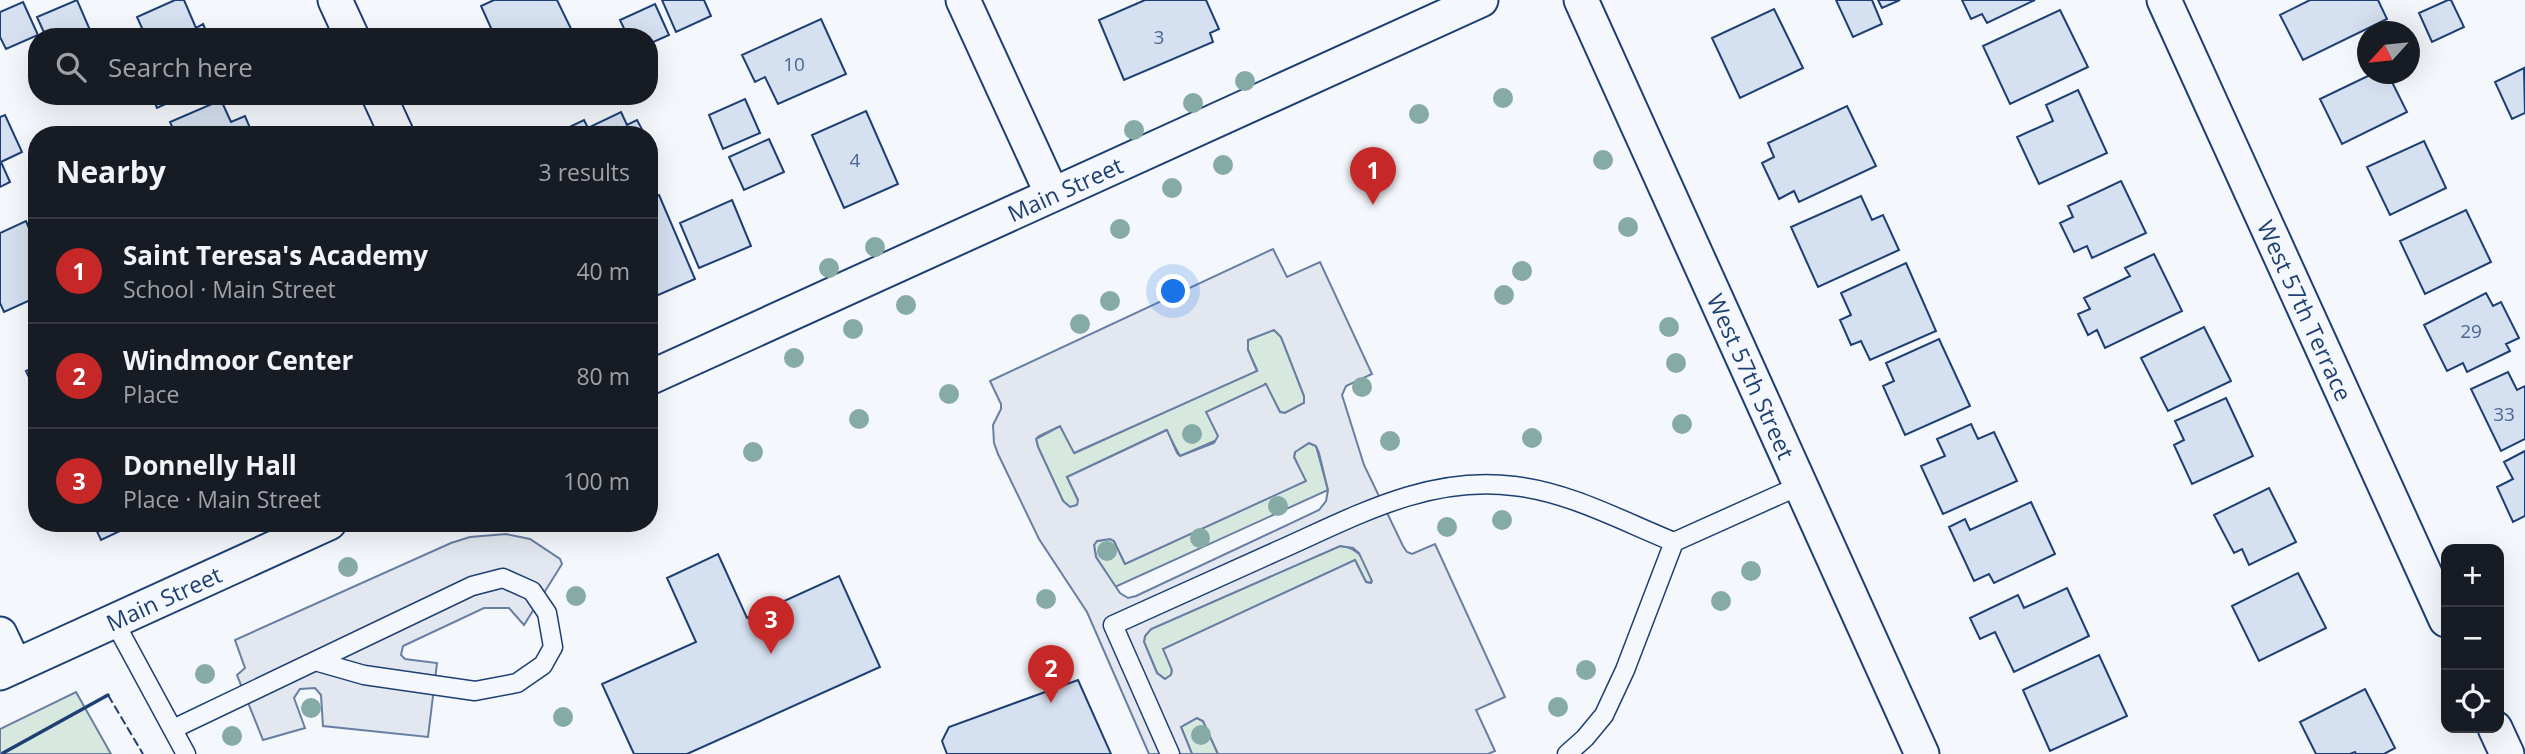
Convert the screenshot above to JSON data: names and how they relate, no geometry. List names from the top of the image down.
{
  "streets": {
    "street": ["Main Street", "West 57th Terrace", "West 57th Street"]
  },
  "house_numbers": [
    "3",
    "10",
    "4",
    "29",
    "33"
  ],
  "north": "bottom left",
  "page": {
    "search": "Search here",
    "heading": ["Nearby", "3 results"],
    "pins": ["1", "3", "2"],
    "list": [
      {
        "mark": "1",
        "name": "Saint Teresa's Academy",
        "note": "School · Main Street",
        "value": "40 m"
      },
      {
        "mark": "2",
        "name": "Windmoor Center",
        "note": "Place",
        "value": "80 m"
      },
      {
        "mark": "3",
        "name": "Donnelly Hall",
        "note": "Place · Main Street",
        "value": "100 m"
      }
    ],
    "map_buttons": ["+", "−"]
  }
}
